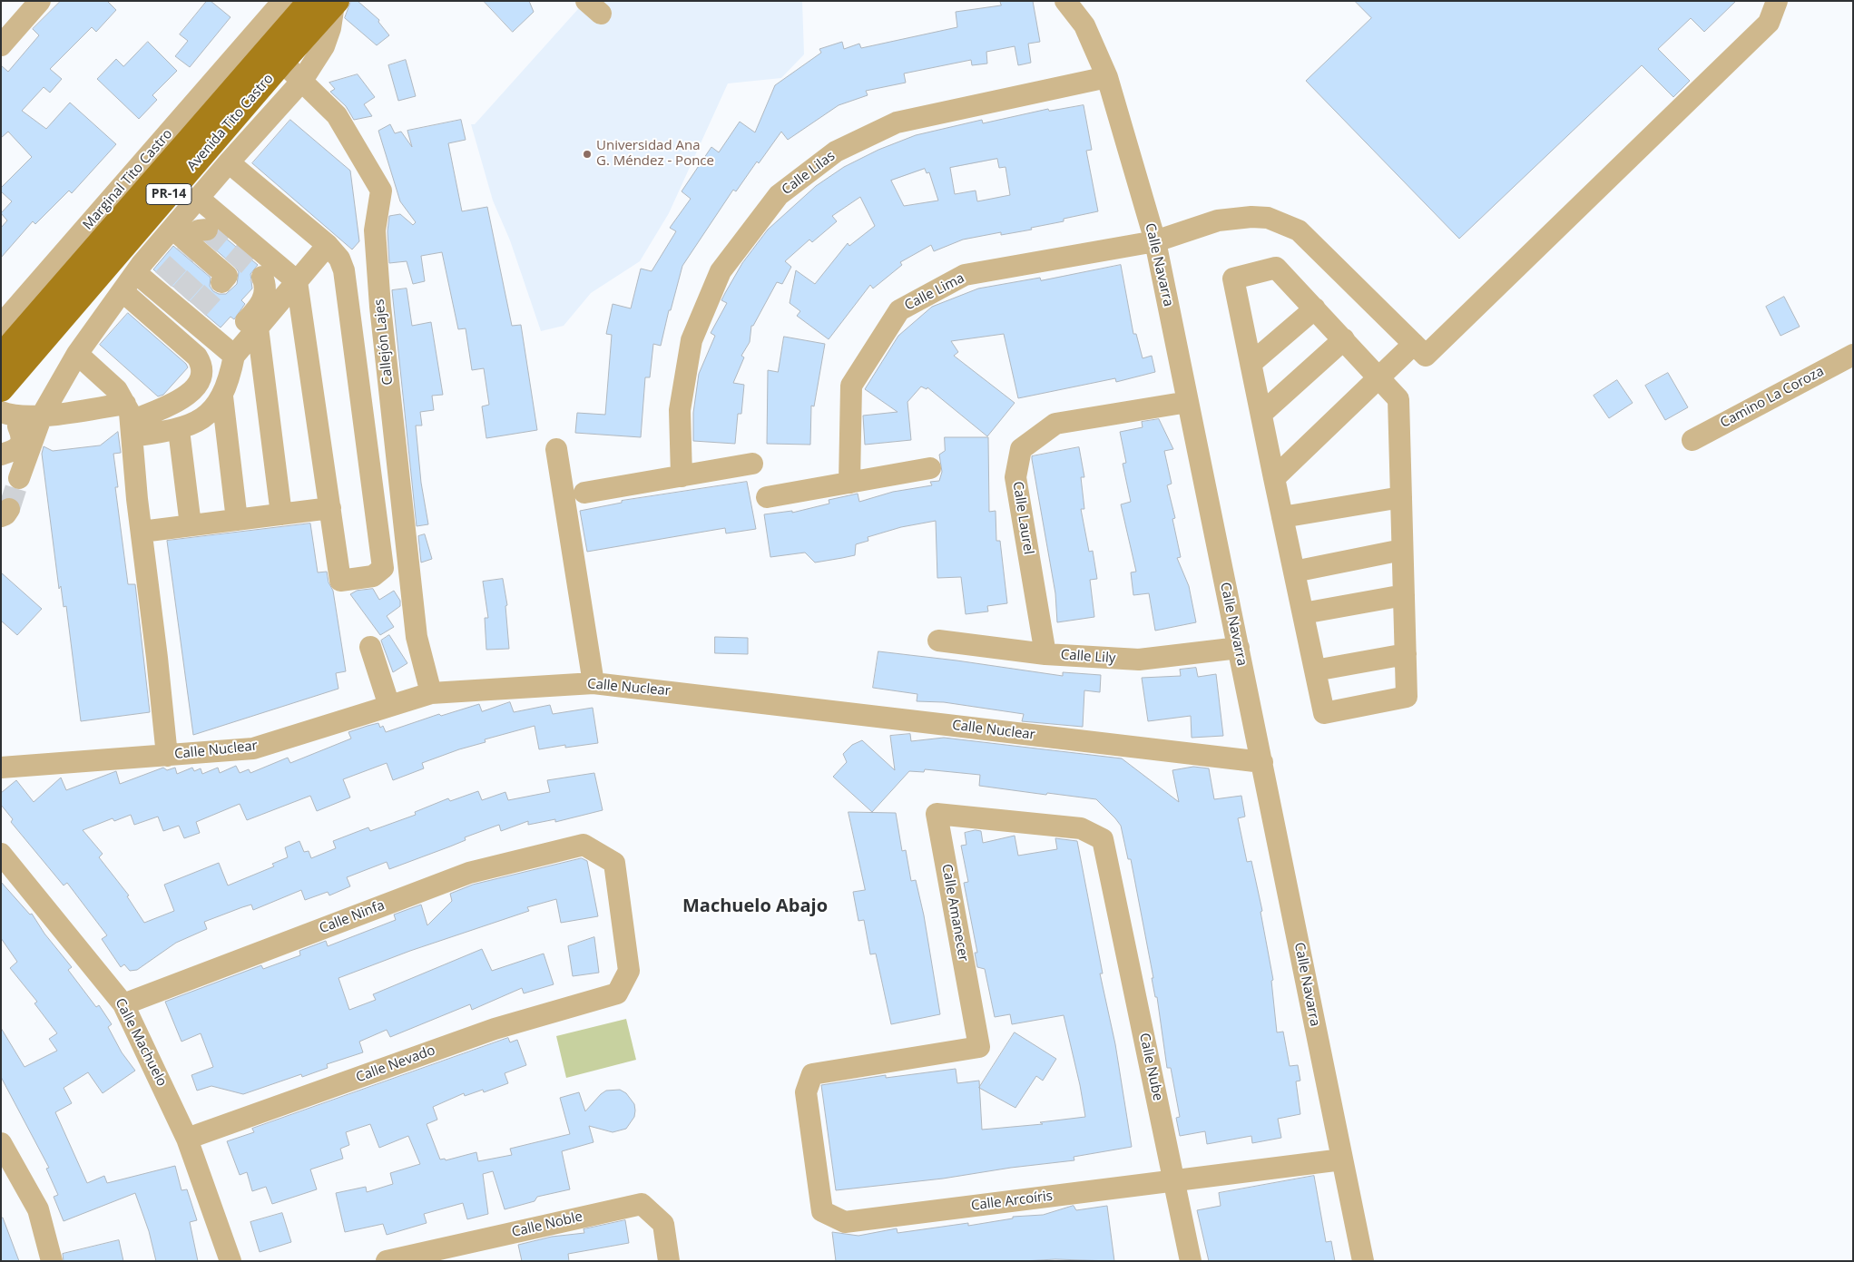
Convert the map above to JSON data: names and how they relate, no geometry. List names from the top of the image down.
{
  "streets": {
    "main road": ["Avenida Tito Castro", "PR-14"],
    "street": [
      "Calle Lilas",
      "Marginal Tito Castro",
      "Calle Navarra",
      "Calle Lima",
      "Callejón Lajes",
      "Camino La Coroza",
      "Calle Laurel",
      "Calle Lily",
      "Calle Nuclear",
      "Calle Amanecer",
      "Calle Ninfa",
      "Calle Machuelo",
      "Calle Nevado",
      "Calle Nube",
      "Calle Arcoíris",
      "Calle Noble"
    ]
  },
  "crossings": [
    ["Avenida Tito Castro", "Marginal Tito Castro"],
    ["Avenida Tito Castro", "Callejón Lajes"],
    ["Calle Lilas", "Calle Navarra"],
    ["Marginal Tito Castro", "Callejón Lajes"],
    ["Calle Navarra", "Calle Lima"],
    ["Calle Navarra", "Calle Laurel"],
    ["Calle Navarra", "Calle Lily"],
    ["Calle Navarra", "Calle Nuclear"],
    ["Calle Navarra", "Calle Arcoíris"],
    ["Callejón Lajes", "Calle Nuclear"],
    ["Calle Laurel", "Calle Lily"],
    ["Calle Amanecer", "Calle Nube"],
    ["Calle Amanecer", "Calle Arcoíris"],
    ["Calle Ninfa", "Calle Machuelo"],
    ["Calle Ninfa", "Calle Nevado"],
    ["Calle Machuelo", "Calle Nevado"],
    ["Calle Nube", "Calle Arcoíris"]
  ],
  "districts": ["Machuelo Abajo"],
  "places": ["Universidad Ana G. Méndez - Ponce"]
}
